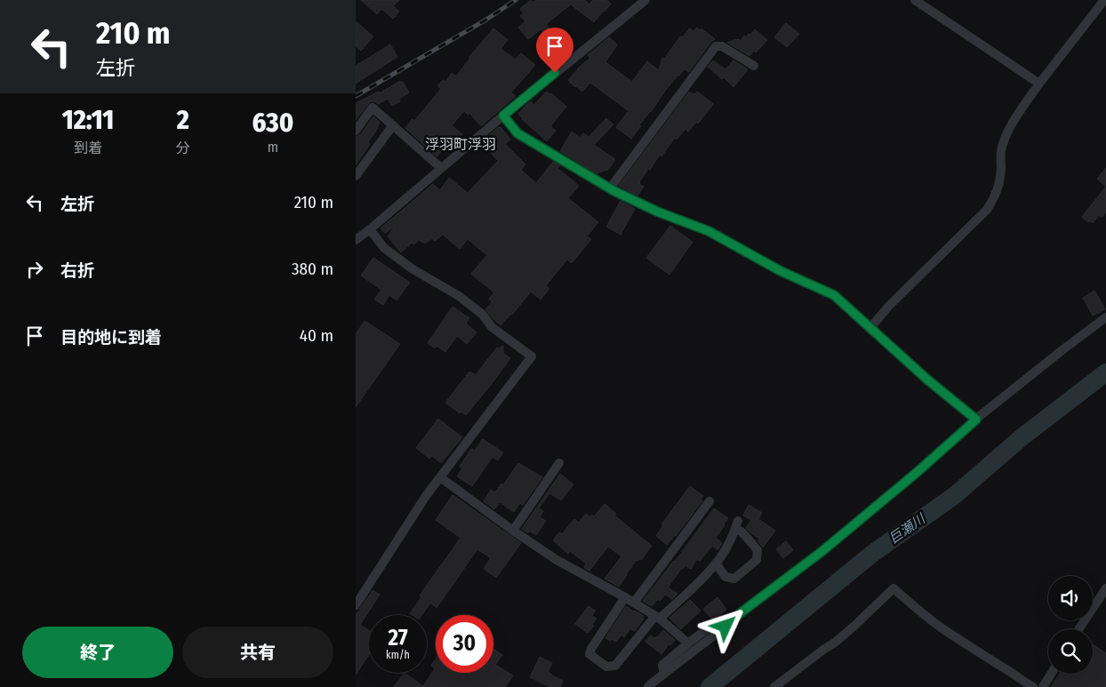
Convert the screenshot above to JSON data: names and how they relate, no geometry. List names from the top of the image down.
{
  "districts": ["浮羽町浮羽"],
  "water": ["巨瀬川"],
  "page": {
    "turn": ["210 m", "左折"],
    "eta": [
      "12:11",
      "到着",
      "2",
      "分",
      "630",
      "m"
    ],
    "list": [
      {
        "name": "左折",
        "value": "210 m"
      },
      {
        "name": "右折",
        "value": "380 m"
      },
      {
        "name": "目的地に到着",
        "value": "40 m"
      }
    ],
    "speed": "27 km/h",
    "limit": "30",
    "buttons": ["終了", "共有"]
  }
}
